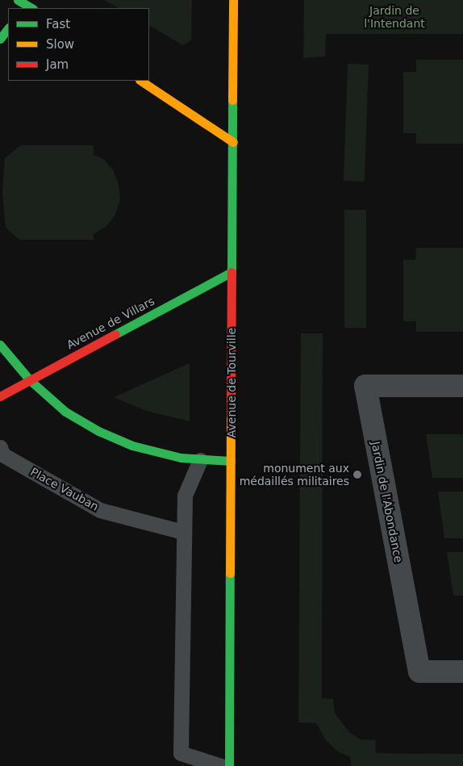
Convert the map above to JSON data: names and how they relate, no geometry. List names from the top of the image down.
{
  "streets": {
    "main road": ["Avenue de Villars", "Avenue de Tourville"],
    "street": ["Jardin de l'Abondance"],
    "lane": ["Place Vauban"]
  },
  "crossings": [
    ["Avenue de Villars", "Avenue de Tourville"]
  ],
  "parks": ["Jardin de l'Intendant"],
  "places": ["monument aux médaillés militaires"],
  "legend": ["Fast", "Slow", "Jam"]
}
